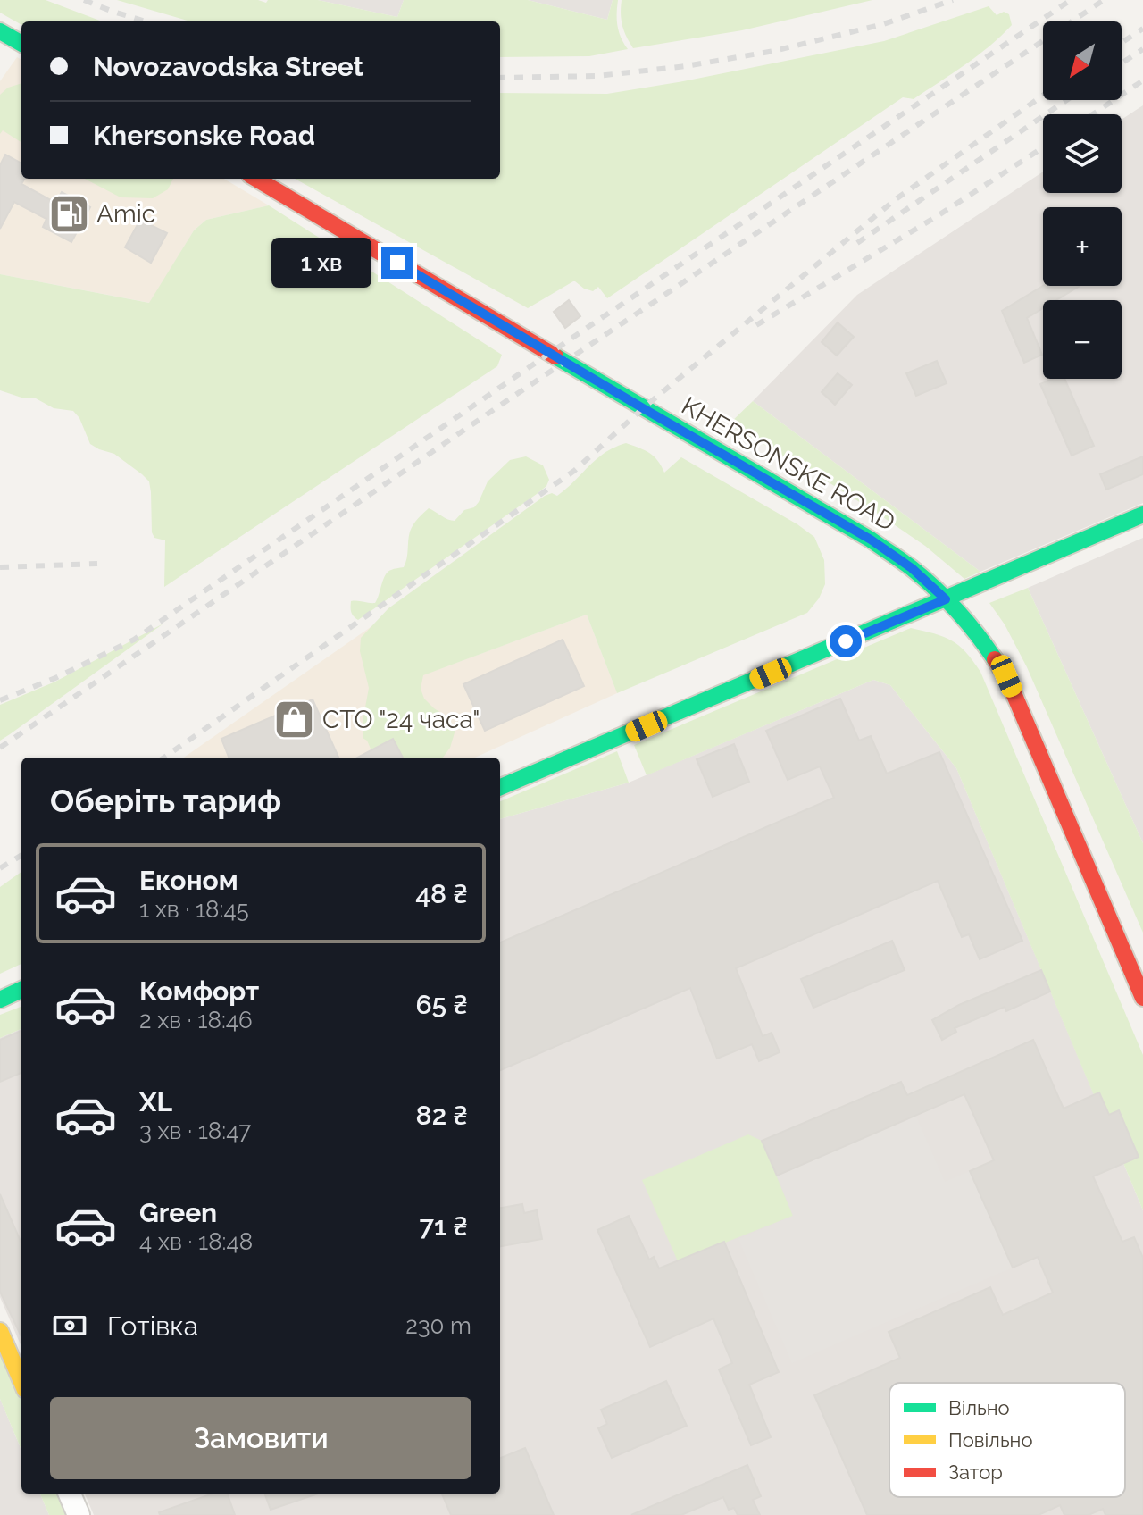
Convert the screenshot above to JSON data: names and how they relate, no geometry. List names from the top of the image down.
{
  "streets": {
    "main road": ["KHERSONSKE ROAD"]
  },
  "places": {
    "fuel station": ["Amic"],
    "shop": ["СТО \"24 часа\""]
  },
  "legend": ["Вільно", "Повільно", "Затор"],
  "north": "bottom left",
  "page": {
    "map_buttons": ["+", "−"],
    "banner": ["Novozavodska Street", "Khersonske Road"],
    "bubble": "1 хв",
    "heading": "Оберіть тариф",
    "list": [
      {
        "name": "Економ",
        "note": "1 хв · 18:45",
        "value": "48 ₴"
      },
      {
        "name": "Комфорт",
        "note": "2 хв · 18:46",
        "value": "65 ₴"
      },
      {
        "name": "XL",
        "note": "3 хв · 18:47",
        "value": "82 ₴"
      },
      {
        "name": "Green",
        "note": "4 хв · 18:48",
        "value": "71 ₴"
      }
    ],
    "pay": ["Готівка", "230 m"],
    "buttons": "Замовити"
  }
}
